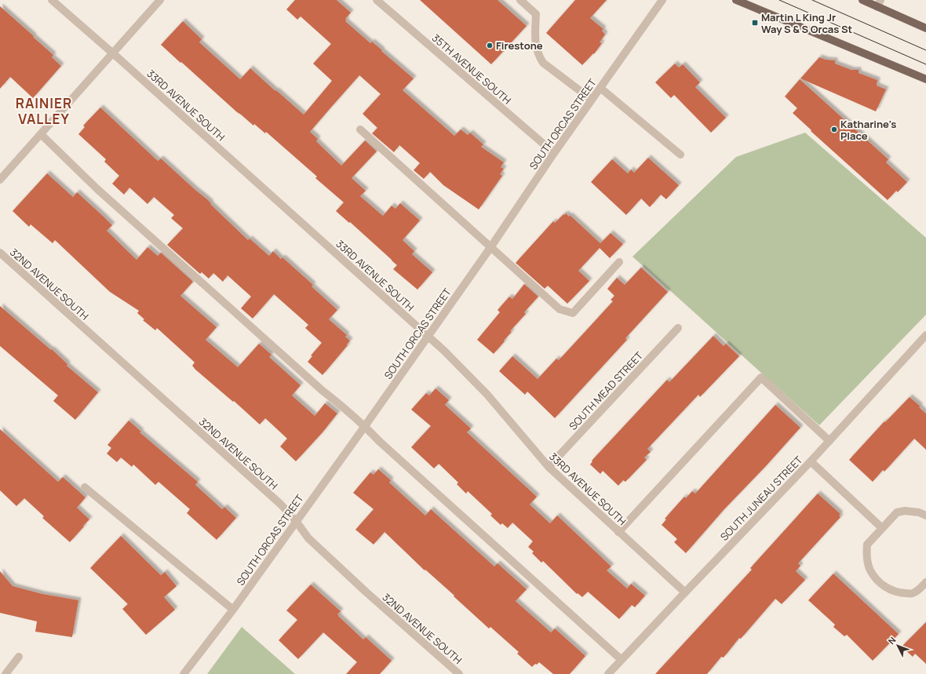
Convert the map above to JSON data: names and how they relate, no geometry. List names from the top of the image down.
{
  "streets": {
    "street": [
      "35TH AVENUE SOUTH",
      "33RD AVENUE SOUTH",
      "SOUTH ORCAS STREET",
      "32ND AVENUE SOUTH",
      "SOUTH MEAD STREET",
      "SOUTH JUNEAU STREET"
    ]
  },
  "crossings": [
    ["35TH AVENUE SOUTH", "SOUTH ORCAS STREET"],
    ["33RD AVENUE SOUTH", "SOUTH ORCAS STREET"],
    ["33RD AVENUE SOUTH", "SOUTH MEAD STREET"],
    ["33RD AVENUE SOUTH", "SOUTH JUNEAU STREET"],
    ["SOUTH ORCAS STREET", "32ND AVENUE SOUTH"]
  ],
  "districts": ["RAINIER VALLEY"],
  "places": {
    "transit": ["Martin L King Jr Way S & S Orcas St"],
    "other": ["Firestone", "Katharine's Place"]
  },
  "north": "top left"
}
